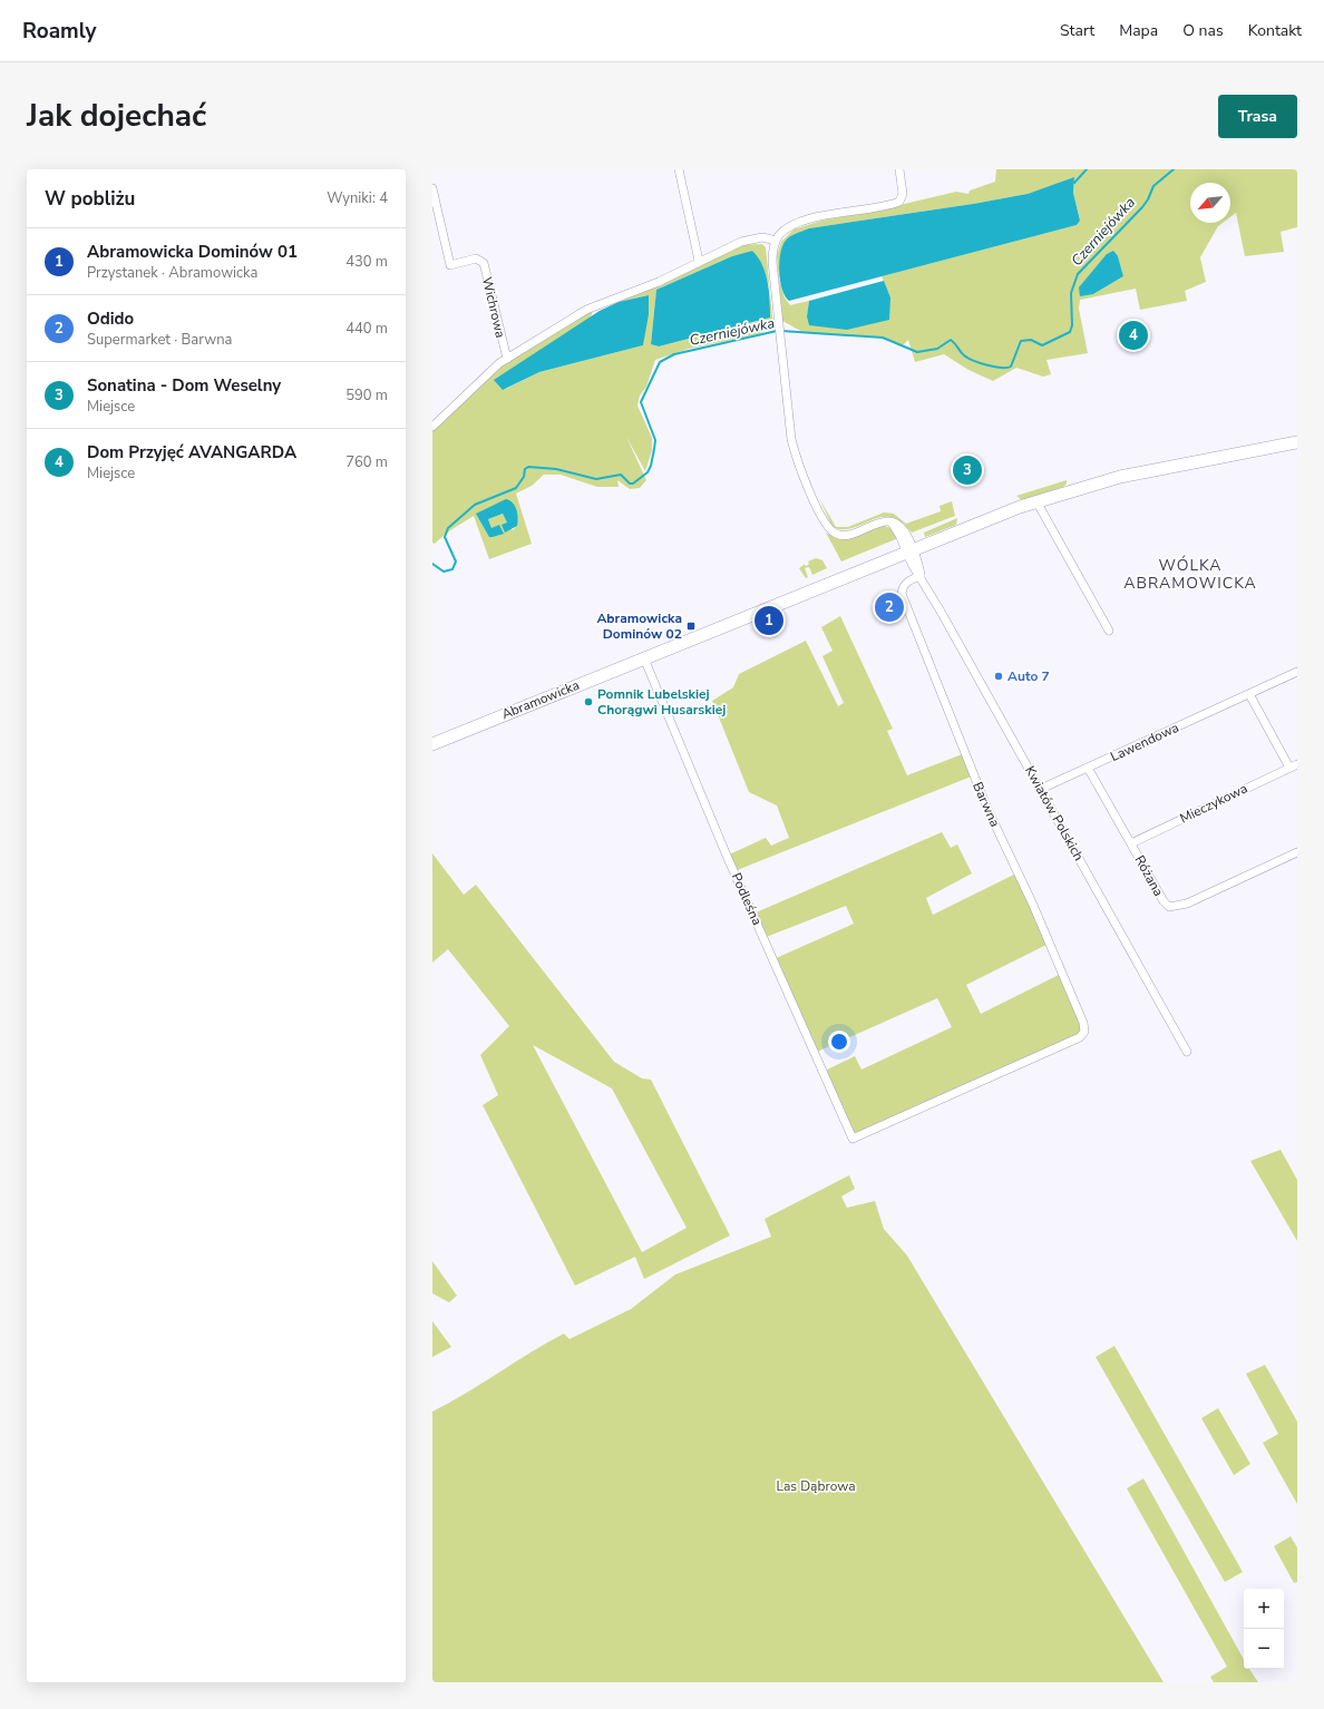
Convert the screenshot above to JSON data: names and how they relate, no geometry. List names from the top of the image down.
{
  "streets": {
    "main road": ["Abramowicka"],
    "street": [
      "Wichrowa",
      "Lawendowa",
      "Mieczykowa",
      "Barwna",
      "Kwiatów Polskich",
      "Różana",
      "Podleśna"
    ]
  },
  "crossings": [
    ["Abramowicka", "Kwiatów Polskich"],
    ["Abramowicka", "Podleśna"],
    ["Lawendowa", "Kwiatów Polskich"],
    ["Lawendowa", "Różana"],
    ["Mieczykowa", "Różana"],
    ["Barwna", "Kwiatów Polskich"],
    ["Barwna", "Podleśna"]
  ],
  "districts": ["WÓLKA ABRAMOWICKA"],
  "water": ["Czerniejówka"],
  "parks": ["Las Dąbrowa"],
  "places": {
    "transit": ["Abramowicka Dominów 02"],
    "other": ["Auto 7", "Pomnik Lubelskiej Chorągwi Husarskiej"]
  },
  "north": "bottom left",
  "page": {
    "header": "Roamly",
    "nav": [
      "Start",
      "Mapa",
      "O nas",
      "Kontakt"
    ],
    "title": "Jak dojechać",
    "buttons": "Trasa",
    "heading": ["W pobliżu", "Wyniki: 4"],
    "list": [
      {
        "mark": "1",
        "name": "Abramowicka Dominów 01",
        "note": "Przystanek · Abramowicka",
        "value": "430 m"
      },
      {
        "mark": "2",
        "name": "Odido",
        "note": "Supermarket · Barwna",
        "value": "440 m"
      },
      {
        "mark": "3",
        "name": "Sonatina - Dom Weselny",
        "note": "Miejsce",
        "value": "590 m"
      },
      {
        "mark": "4",
        "name": "Dom Przyjęć AVANGARDA",
        "note": "Miejsce",
        "value": "760 m"
      }
    ],
    "pins": [
      "4",
      "3",
      "2",
      "1"
    ],
    "map_buttons": ["+", "−"]
  }
}
